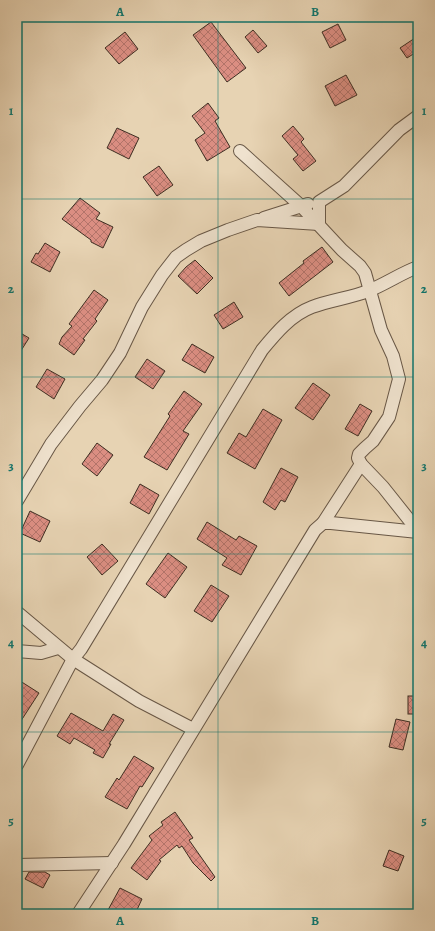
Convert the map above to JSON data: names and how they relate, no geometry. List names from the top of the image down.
{
  "grid": {
    "columns": ["A", "B"],
    "rows": [
      "1",
      "2",
      "3",
      "4",
      "5"
    ]
  }
}
